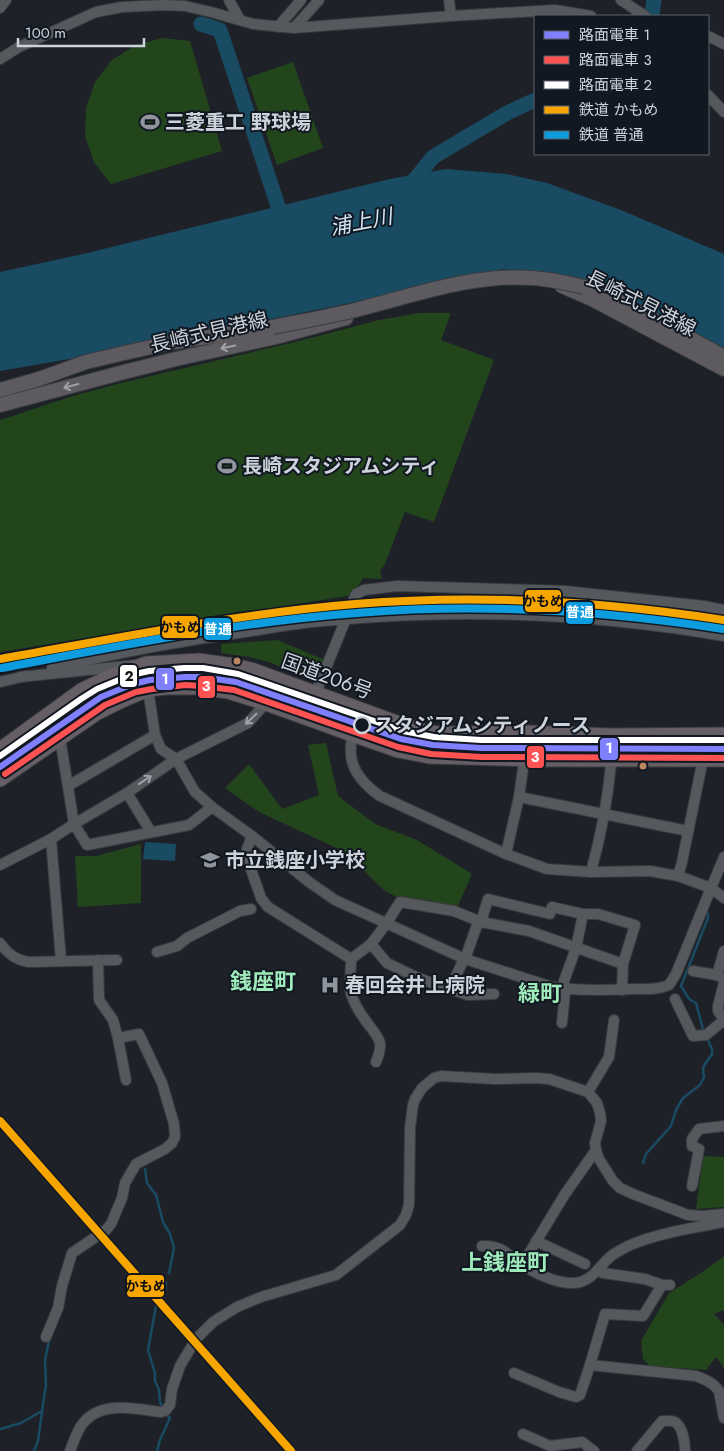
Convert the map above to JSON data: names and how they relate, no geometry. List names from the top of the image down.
{
  "streets": {
    "highway": ["国道206号"],
    "main road": ["長崎式見港線"]
  },
  "districts": ["銭座町", "緑町", "上銭座町"],
  "water": ["浦上川"],
  "places": {
    "sports": ["三菱重工 野球場", "長崎スタジアムシティ"],
    "other": ["スタジアムシティノース"],
    "school or university": ["市立銭座小学校"],
    "hospital": ["春回会井上病院"]
  },
  "lines": [
    "rail line かもめ",
    "rail line 普通",
    "tram line 2",
    "tram line 1",
    "tram line 3"
  ],
  "legend": [
    "路面電車 1",
    "路面電車 3",
    "路面電車 2",
    "鉄道 かもめ",
    "鉄道 普通"
  ],
  "scale_bar": "100 m"
}
